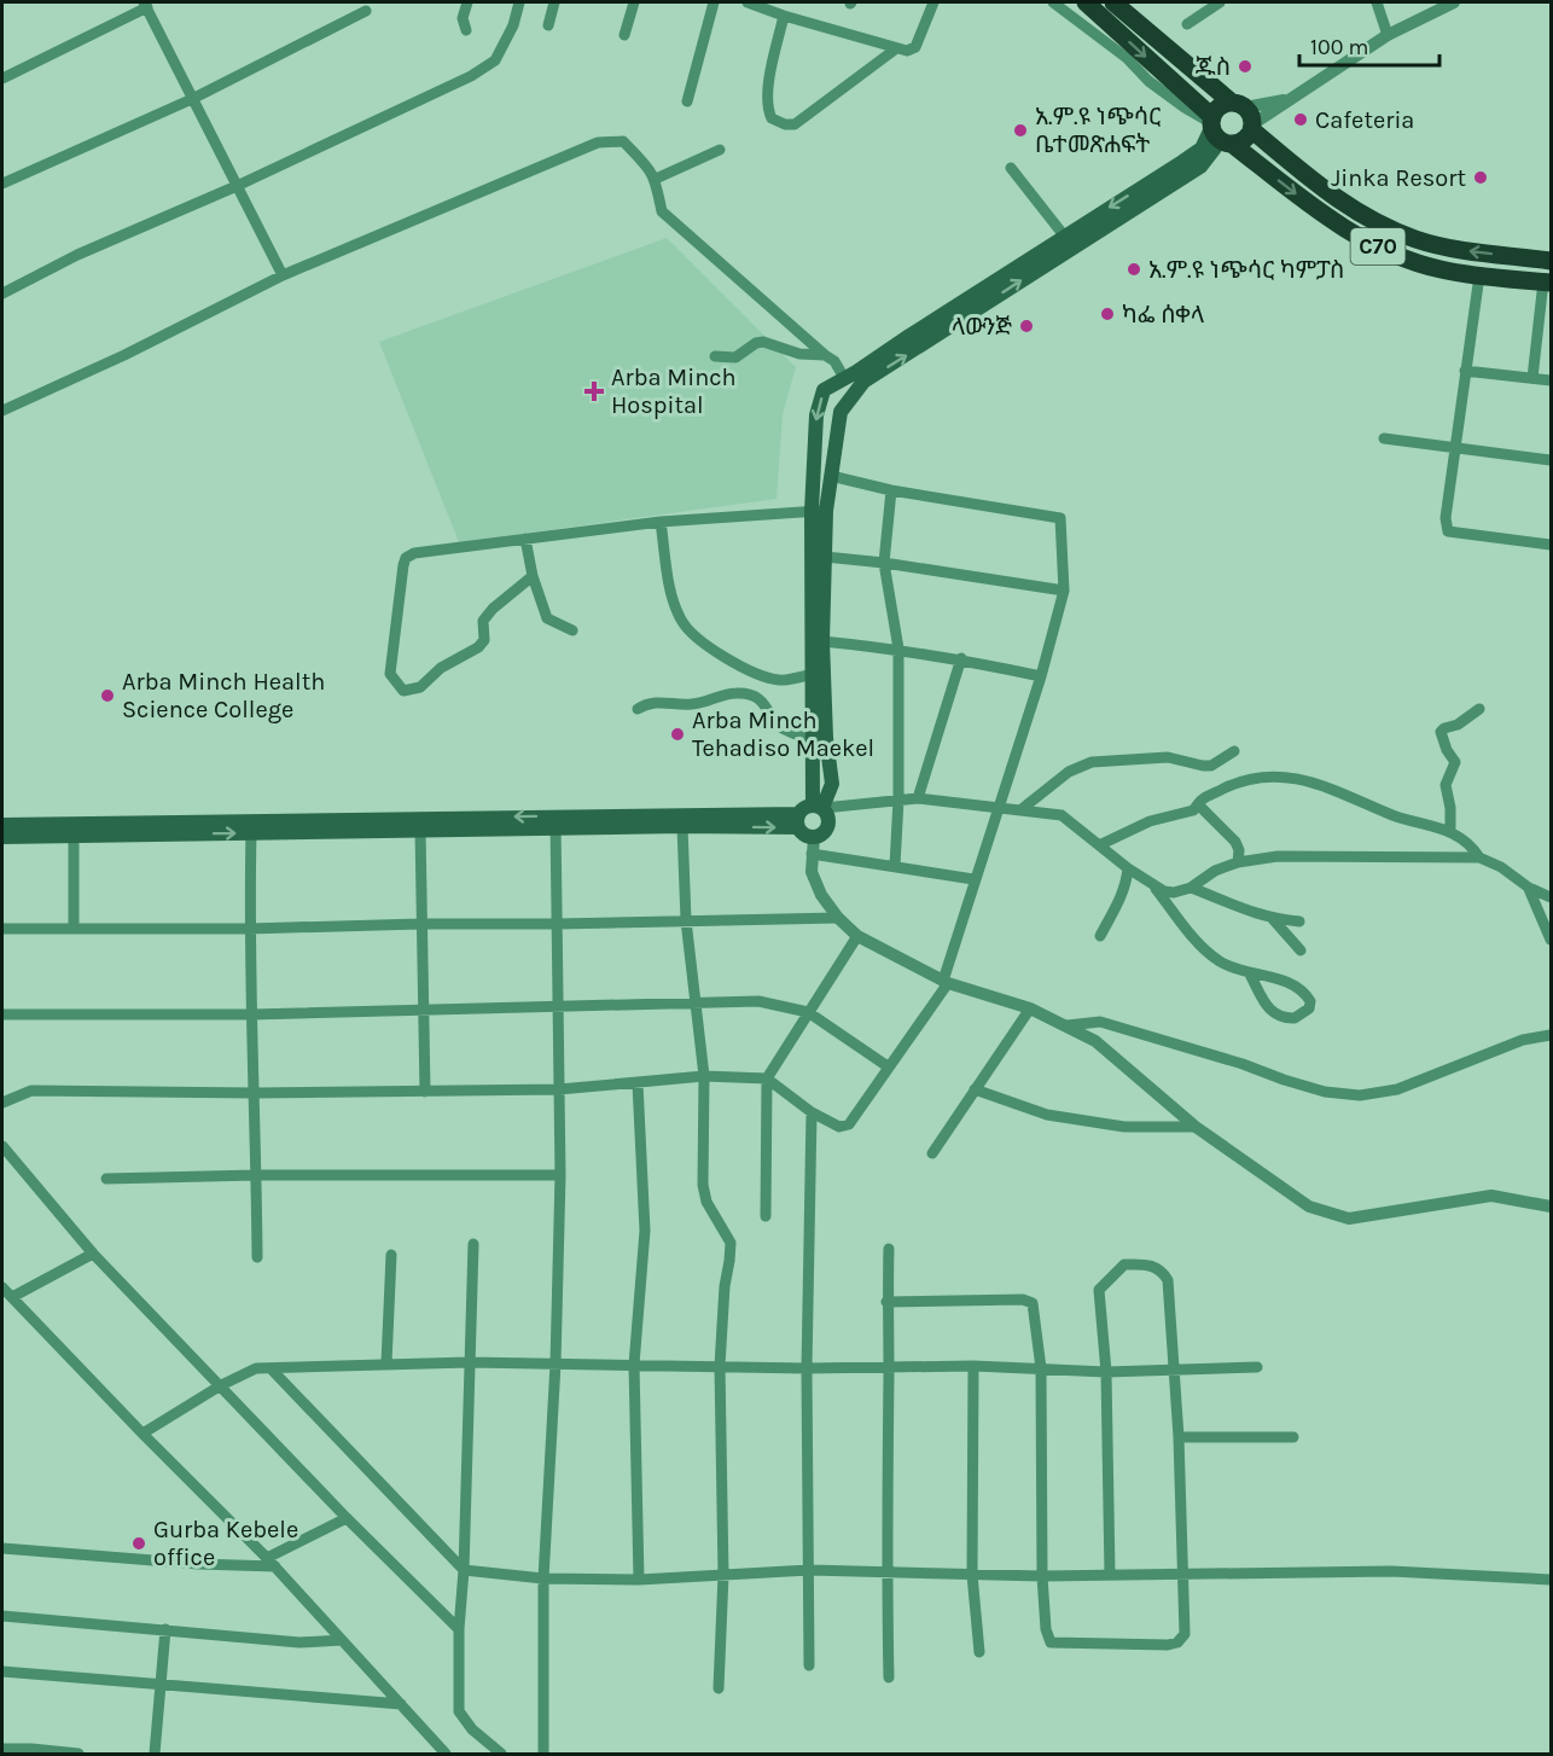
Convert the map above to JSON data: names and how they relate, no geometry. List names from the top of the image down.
{
  "streets": {
    "highway": ["C70"]
  },
  "places": {
    "other": [
      "ጁስ",
      "Cafeteria",
      "አ.ም.ዩ ነጭሳር ቤተመጽሐፍት",
      "Jinka Resort",
      "አ.ም.ዩ ነጭሳር ካምፓስ",
      "ካፌ ሰቀላ",
      "ላውንጅ",
      "Arba Minch Health Science College",
      "Arba Minch Tehadiso Maekel",
      "Gurba Kebele office"
    ],
    "health": ["Arba Minch Hospital"]
  },
  "scale_bar": "100 m"
}
